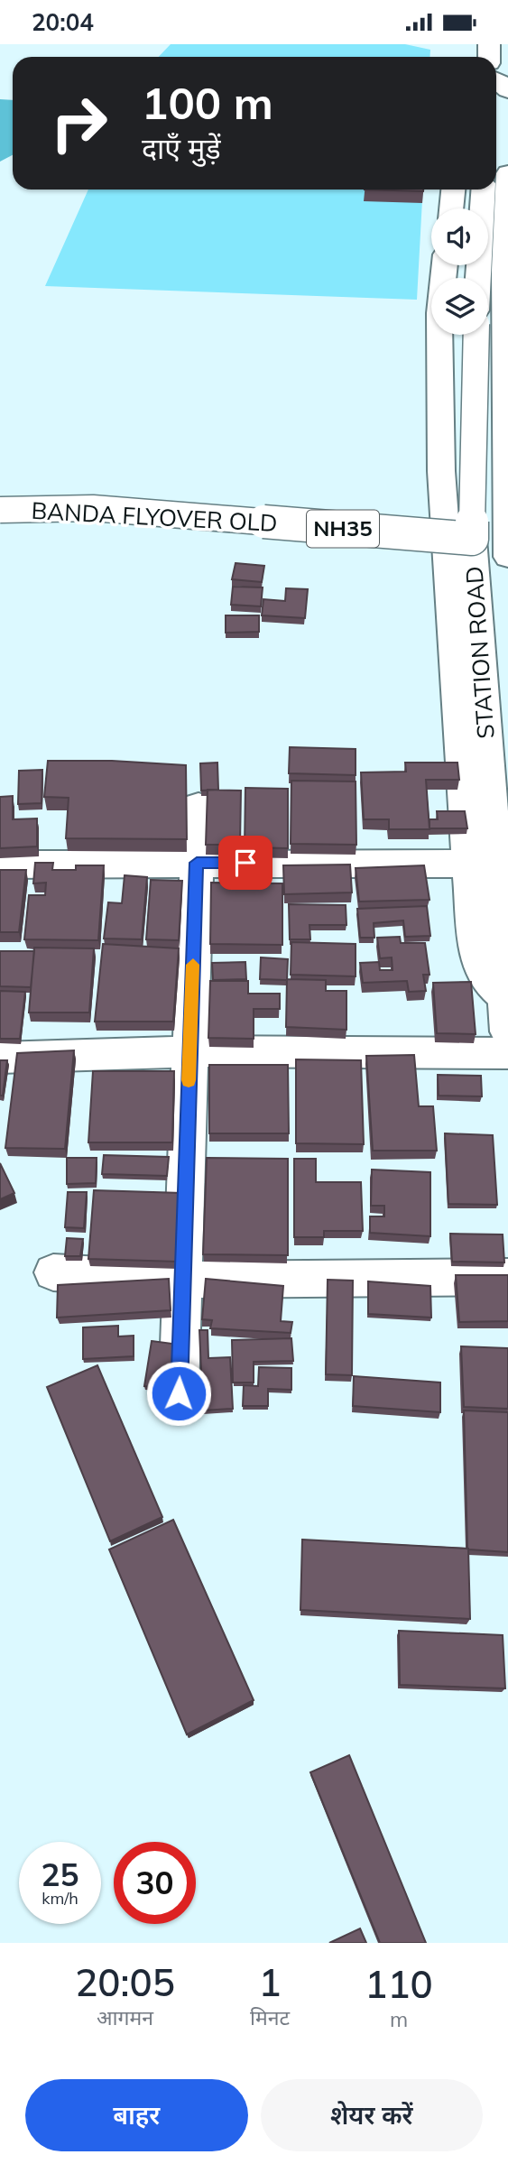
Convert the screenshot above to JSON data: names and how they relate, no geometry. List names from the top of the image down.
{
  "streets": {
    "main road": ["BANDA FLYOVER OLD", "NH35", "STATION ROAD"]
  },
  "crossings": [
    ["BANDA FLYOVER OLD", "STATION ROAD"]
  ],
  "page": {
    "status": "20:04",
    "turn": ["100 m", "दाएँ मुड़ें"],
    "speed": "25 km/h",
    "limit": "30",
    "eta": [
      "20:05",
      "आगमन",
      "1",
      "मिनट",
      "110",
      "m"
    ],
    "buttons": ["बाहर", "शेयर करें"]
  }
}
